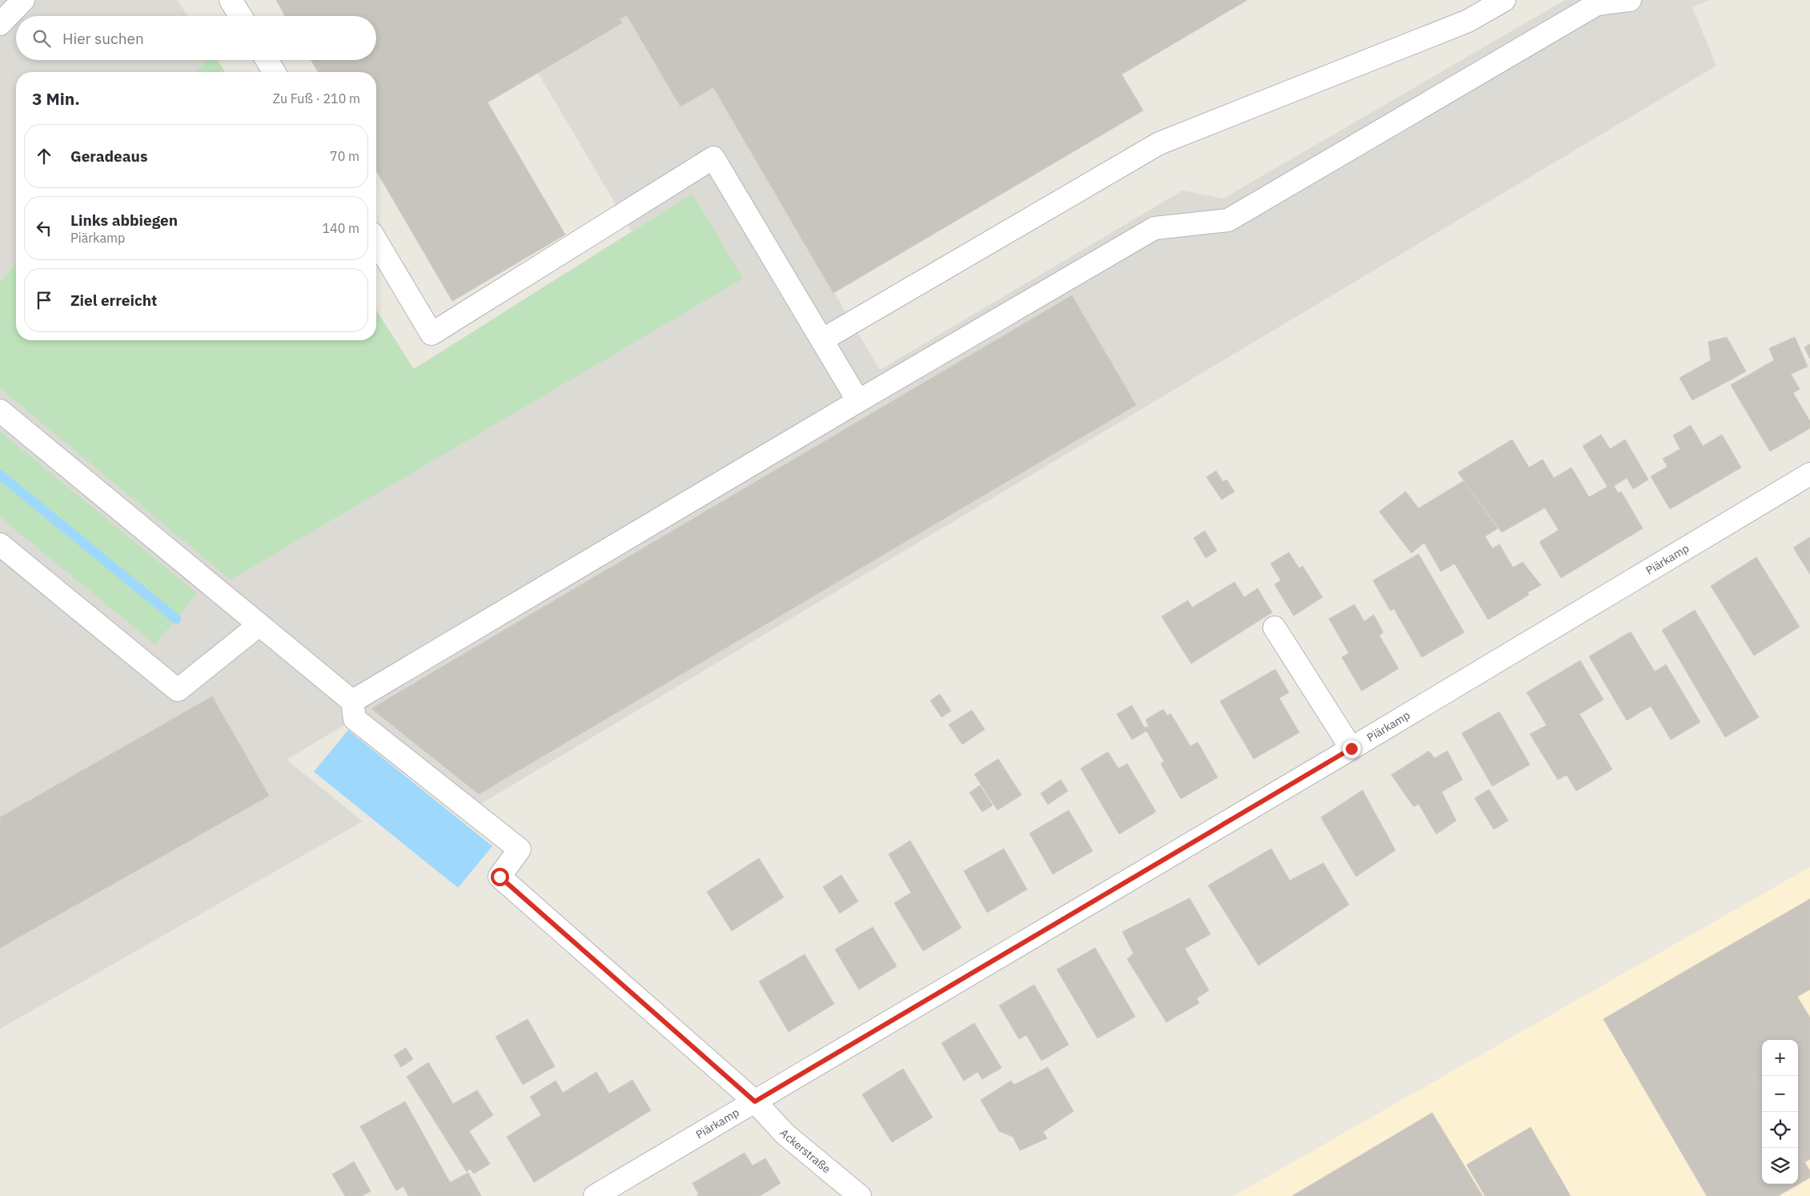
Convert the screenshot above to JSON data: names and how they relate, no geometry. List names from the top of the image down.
{
  "streets": {
    "street": ["Piärkamp", "Ackerstraße"]
  },
  "crossings": [
    ["Piärkamp", "Ackerstraße"]
  ],
  "page": {
    "search": "Hier suchen",
    "heading": ["3 Min.", "Zu Fuß · 210 m"],
    "list": [
      ["Geradeaus", "70 m"],
      ["Links abbiegen", "Piärkamp", "140 m"],
      "Ziel erreicht"
    ],
    "map_buttons": ["+", "−"]
  }
}
